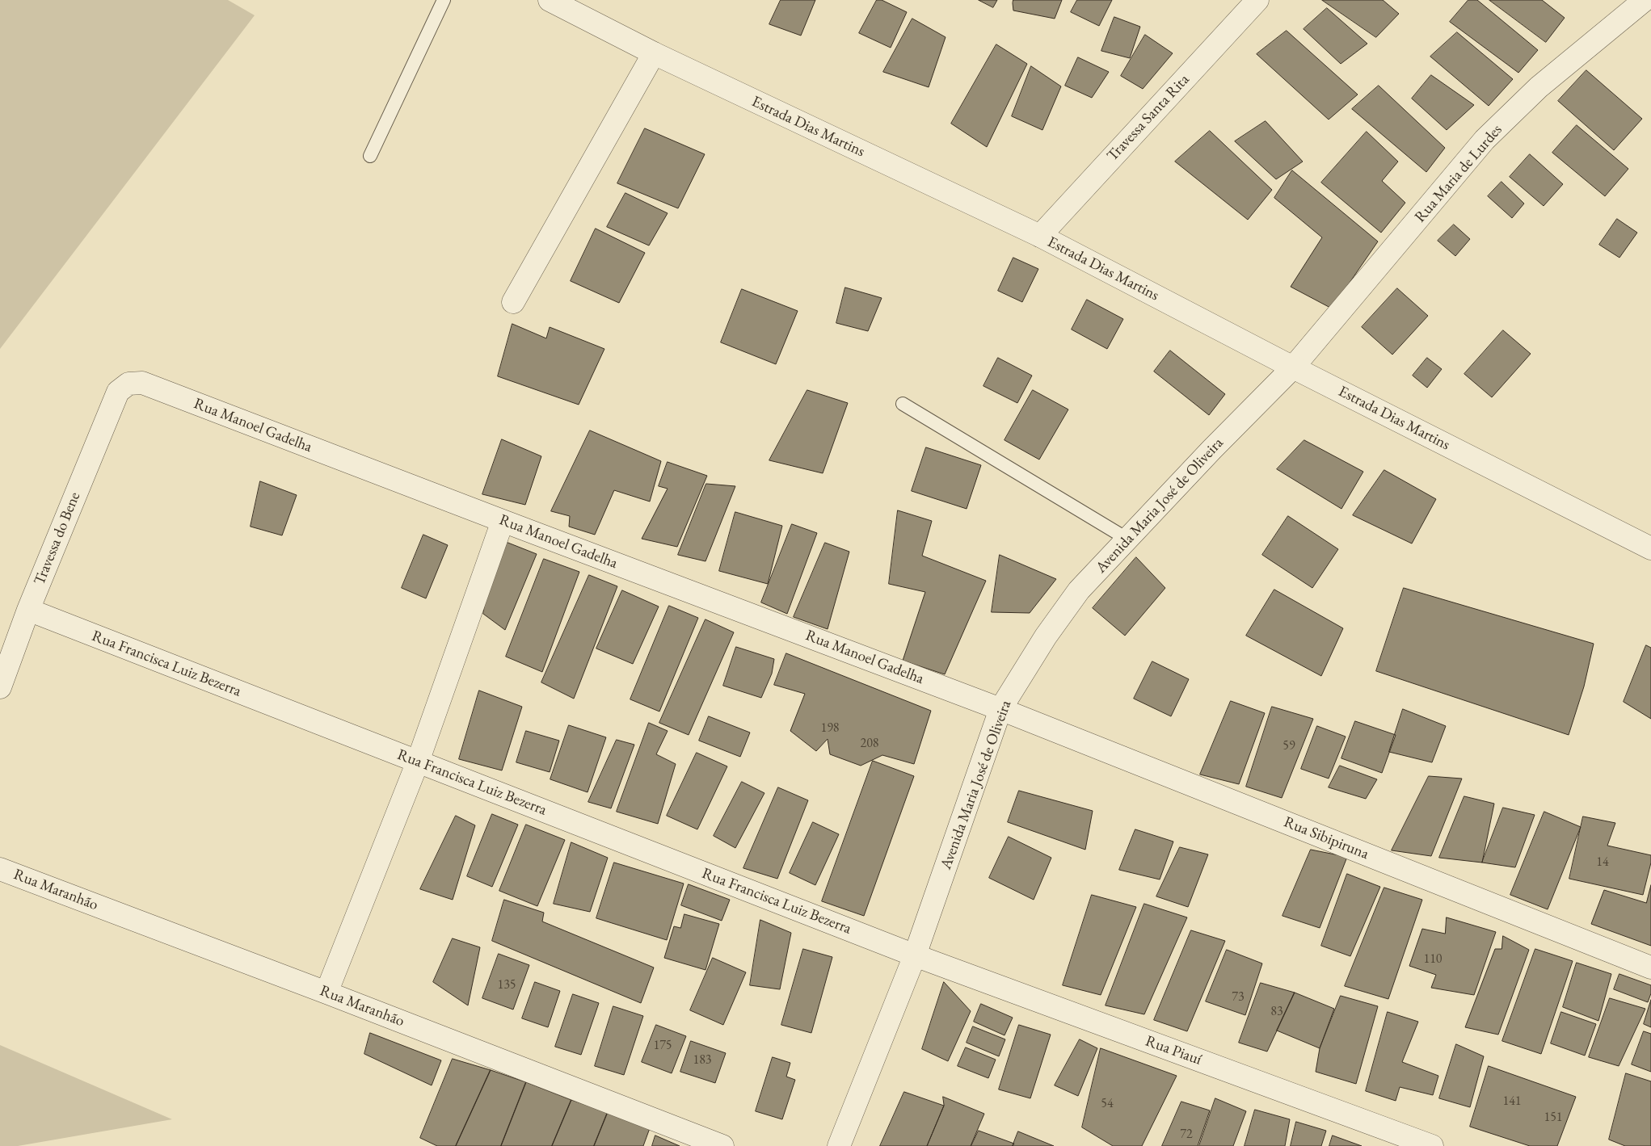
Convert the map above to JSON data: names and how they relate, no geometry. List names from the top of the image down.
{
  "streets": {
    "street": [
      "Travessa Santa Rita",
      "Estrada Dias Martins",
      "Rua Maria de Lurdes",
      "Rua Manoel Gadelha",
      "Avenida Maria José de Oliveira",
      "Travessa do Bene",
      "Rua Francisca Luiz Bezerra",
      "Rua Sibipiruna",
      "Rua Maranhão",
      "Rua Piauí"
    ]
  },
  "crossings": [
    ["Travessa Santa Rita", "Estrada Dias Martins"],
    ["Estrada Dias Martins", "Rua Maria de Lurdes"],
    ["Estrada Dias Martins", "Avenida Maria José de Oliveira"],
    ["Rua Maria de Lurdes", "Avenida Maria José de Oliveira"],
    ["Rua Manoel Gadelha", "Avenida Maria José de Oliveira"],
    ["Rua Manoel Gadelha", "Travessa do Bene"],
    ["Rua Manoel Gadelha", "Rua Sibipiruna"],
    ["Avenida Maria José de Oliveira", "Rua Francisca Luiz Bezerra"],
    ["Avenida Maria José de Oliveira", "Rua Sibipiruna"],
    ["Avenida Maria José de Oliveira", "Rua Piauí"],
    ["Travessa do Bene", "Rua Francisca Luiz Bezerra"],
    ["Rua Francisca Luiz Bezerra", "Rua Piauí"]
  ],
  "house_numbers": [
    "198",
    "208",
    "59",
    "14",
    "110",
    "135",
    "73",
    "83",
    "175",
    "183",
    "141",
    "54",
    "151",
    "72"
  ]
}
